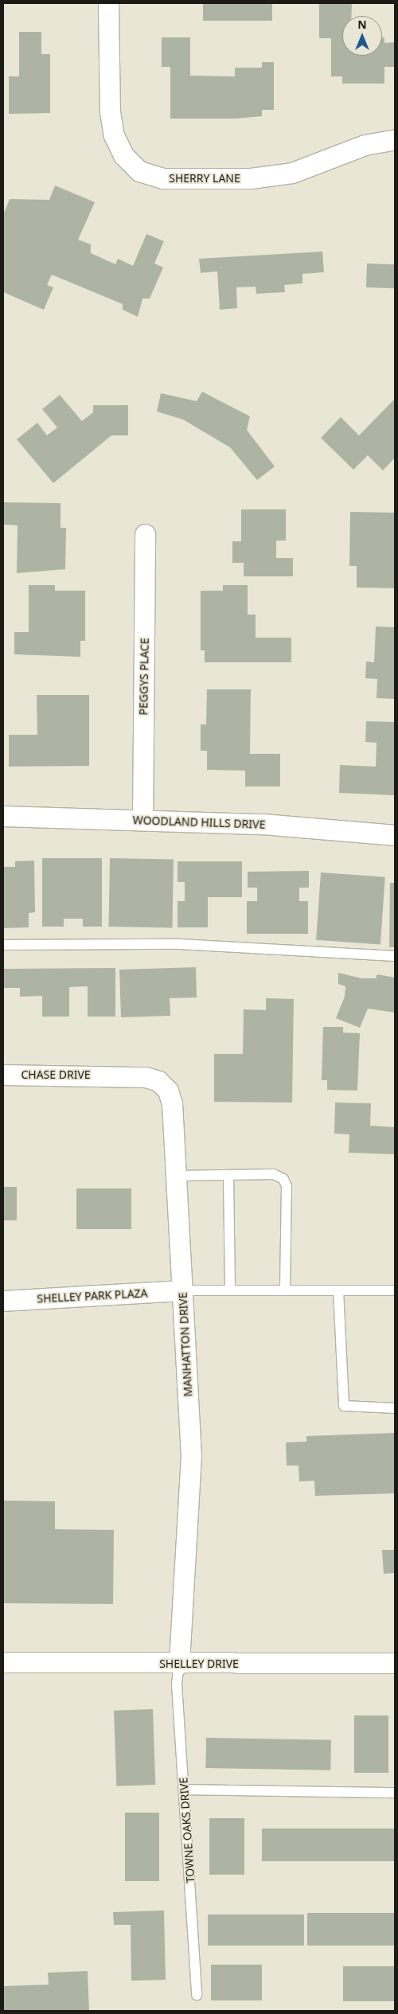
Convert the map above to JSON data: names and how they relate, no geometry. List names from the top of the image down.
{
  "streets": {
    "street": [
      "SHERRY LANE",
      "PEGGYS PLACE",
      "WOODLAND HILLS DRIVE",
      "CHASE DRIVE",
      "SHELLEY PARK PLAZA",
      "MANHATTON DRIVE",
      "SHELLEY DRIVE"
    ],
    "lane": ["TOWNE OAKS DRIVE"]
  },
  "crossings": [
    ["PEGGYS PLACE", "WOODLAND HILLS DRIVE"],
    ["CHASE DRIVE", "MANHATTON DRIVE"],
    ["SHELLEY PARK PLAZA", "MANHATTON DRIVE"],
    ["MANHATTON DRIVE", "SHELLEY DRIVE"],
    ["MANHATTON DRIVE", "TOWNE OAKS DRIVE"],
    ["SHELLEY DRIVE", "TOWNE OAKS DRIVE"]
  ],
  "north": "top"
}
